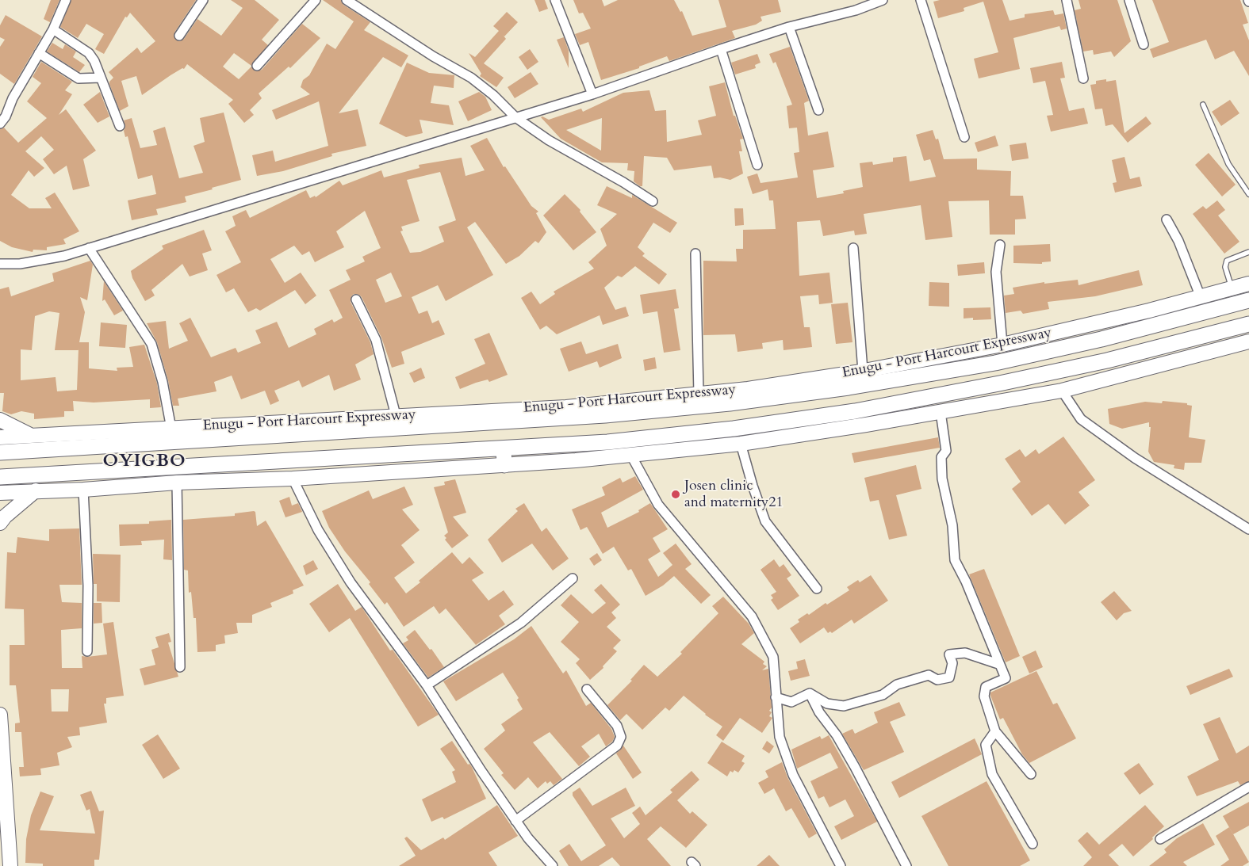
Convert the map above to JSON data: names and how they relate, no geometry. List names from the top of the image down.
{
  "streets": {
    "highway": ["Enugu - Port Harcourt Expressway"]
  },
  "districts": ["OYIGBO"],
  "places": ["Josen clinic and maternity21"]
}
